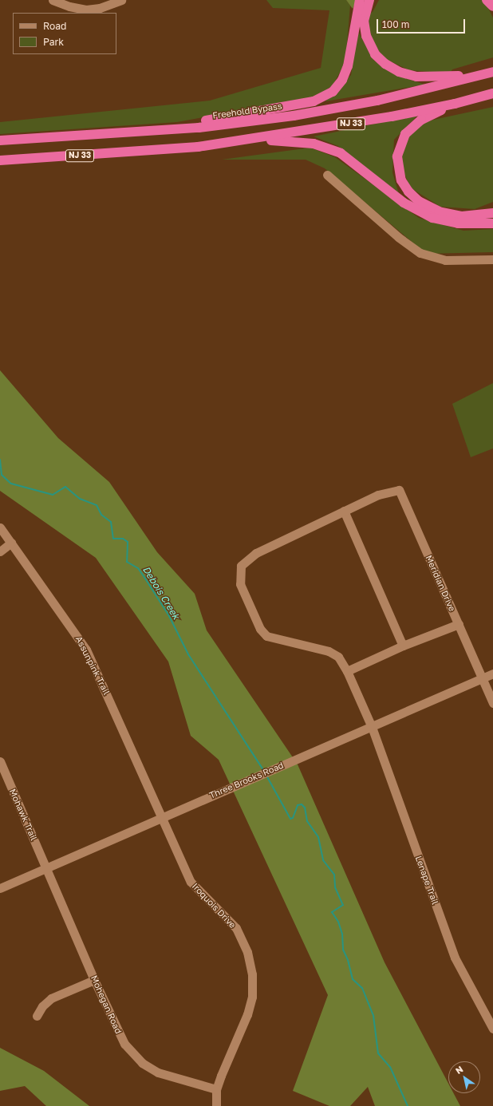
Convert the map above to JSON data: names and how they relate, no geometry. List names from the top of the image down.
{
  "streets": {
    "highway": ["Freehold Bypass", "NJ 33"],
    "street": [
      "Meridian Drive",
      "Assunpink Trail",
      "Three Brooks Road",
      "Mohawk Trail",
      "Lenape Trail",
      "Iroquois Drive",
      "Mohegan Road"
    ]
  },
  "crossings": [
    ["Meridian Drive", "Three Brooks Road"],
    ["Meridian Drive", "Lenape Trail"],
    ["Assunpink Trail", "Three Brooks Road"],
    ["Assunpink Trail", "Iroquois Drive"],
    ["Three Brooks Road", "Mohawk Trail"],
    ["Three Brooks Road", "Lenape Trail"],
    ["Three Brooks Road", "Iroquois Drive"],
    ["Three Brooks Road", "Mohegan Road"],
    ["Mohawk Trail", "Mohegan Road"],
    ["Iroquois Drive", "Mohegan Road"]
  ],
  "water": ["Debois Creek"],
  "legend": ["Road", "Park"],
  "scale_bar": "100 m",
  "north": "top left"
}
